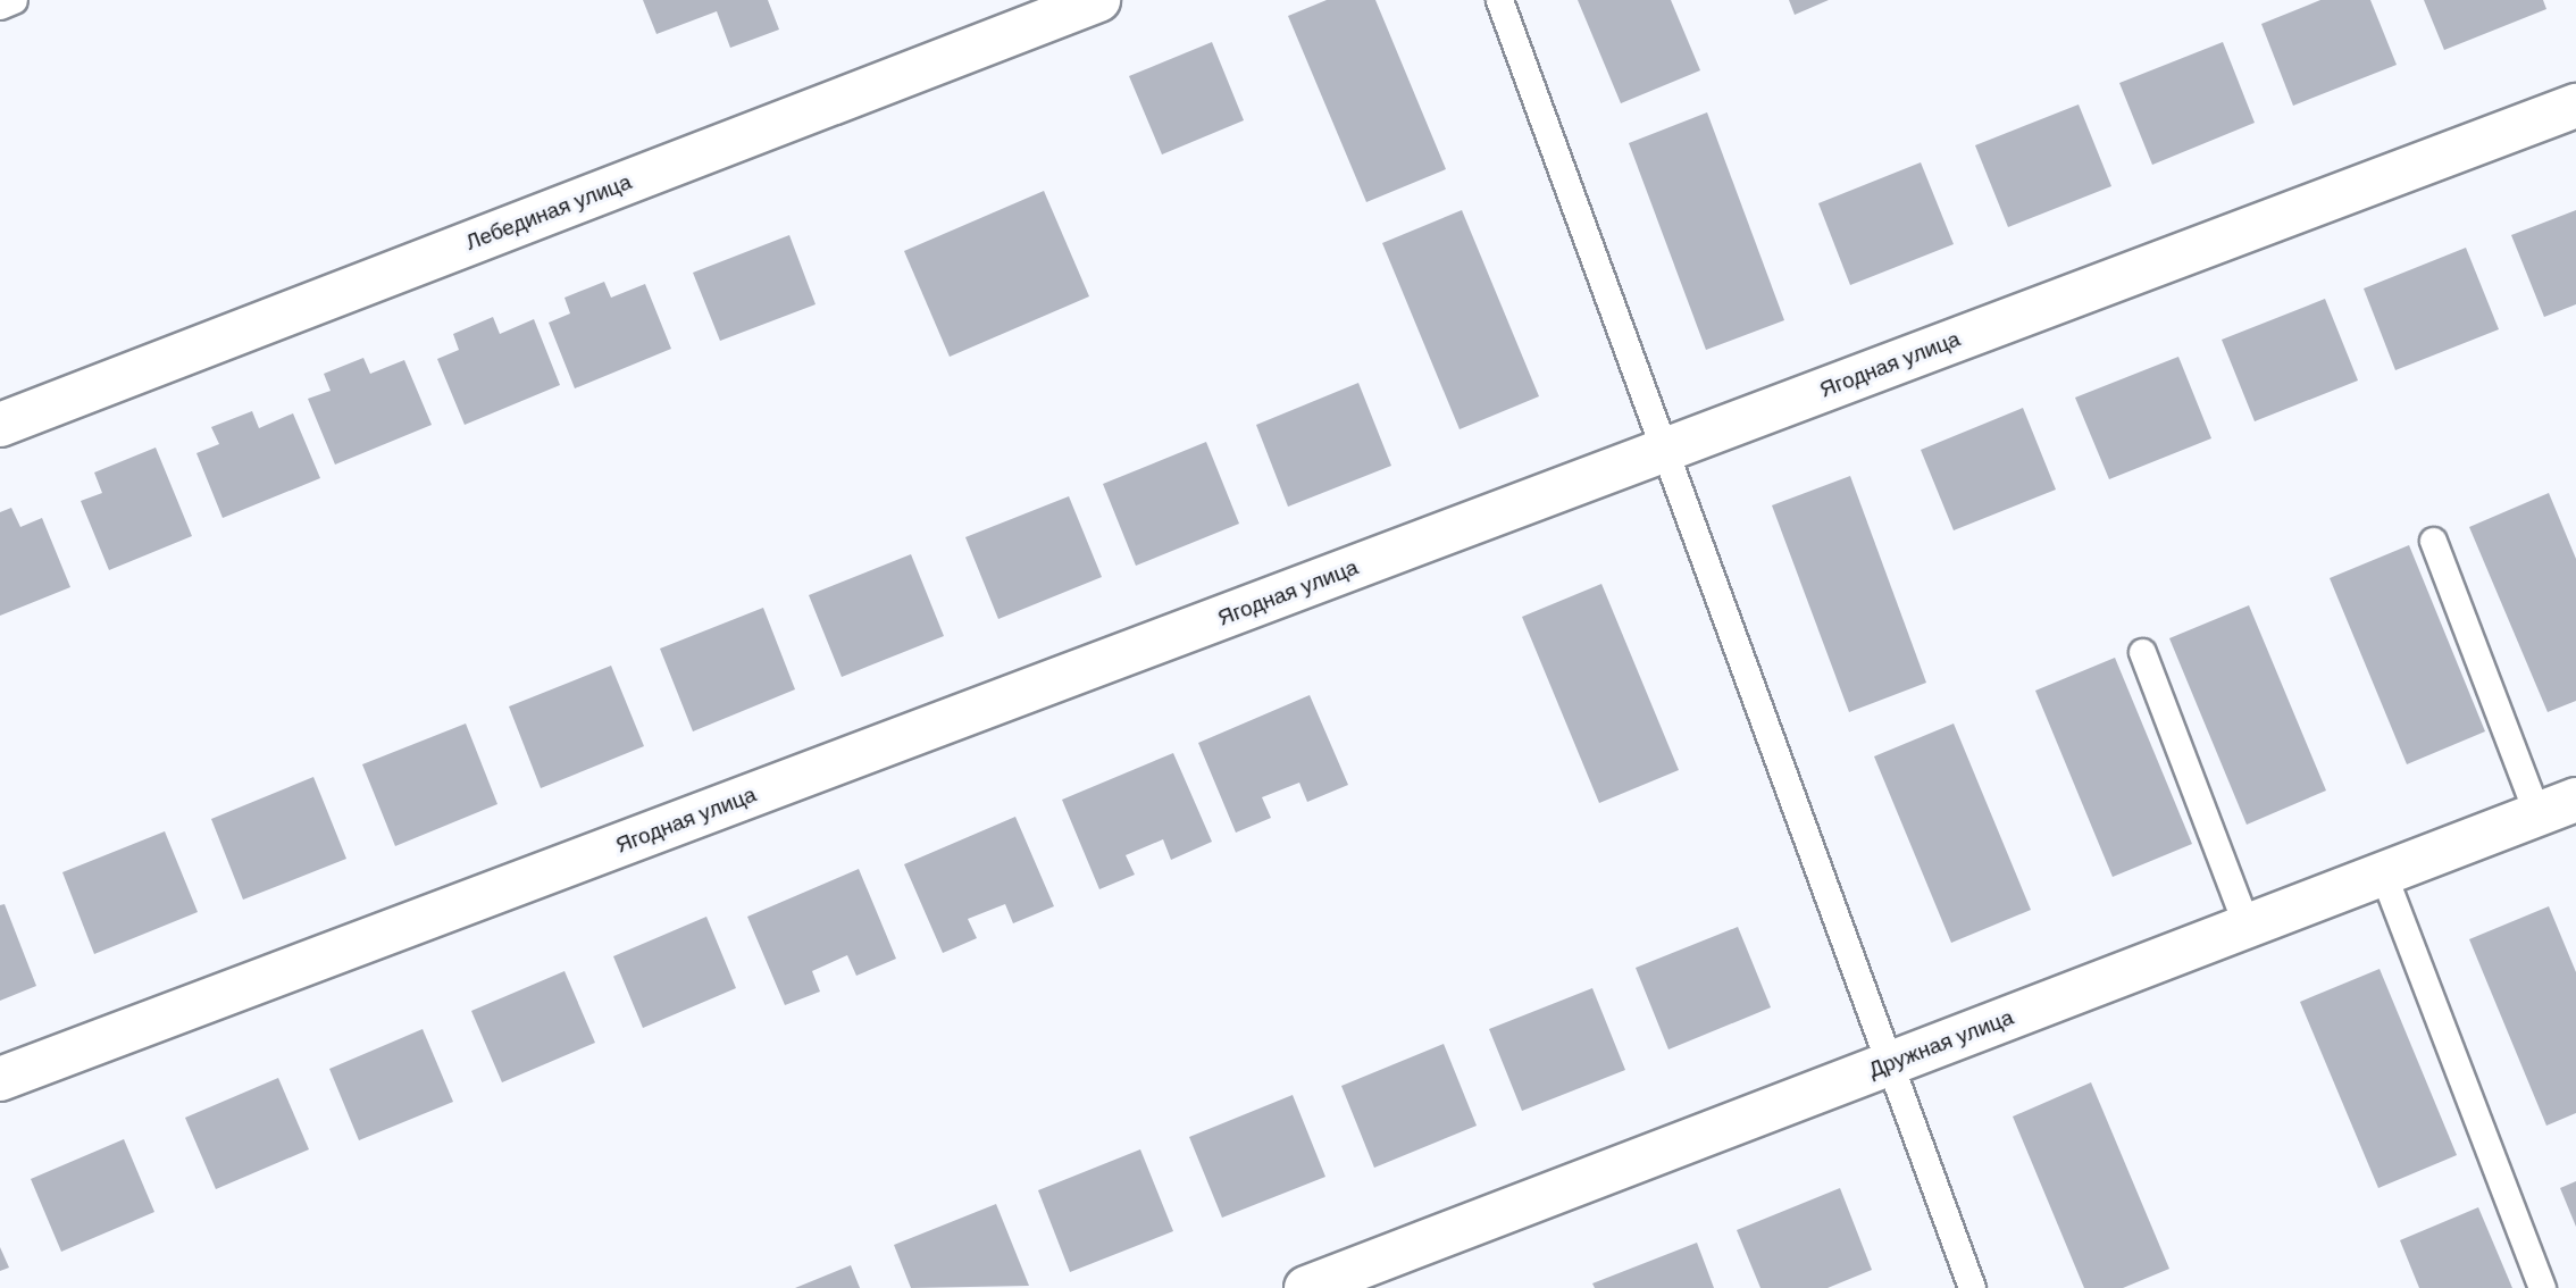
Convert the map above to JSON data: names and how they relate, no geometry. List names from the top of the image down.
{
  "streets": {
    "street": ["Лебединая улица", "Ягодная улица", "Дружная улица"]
  }
}
